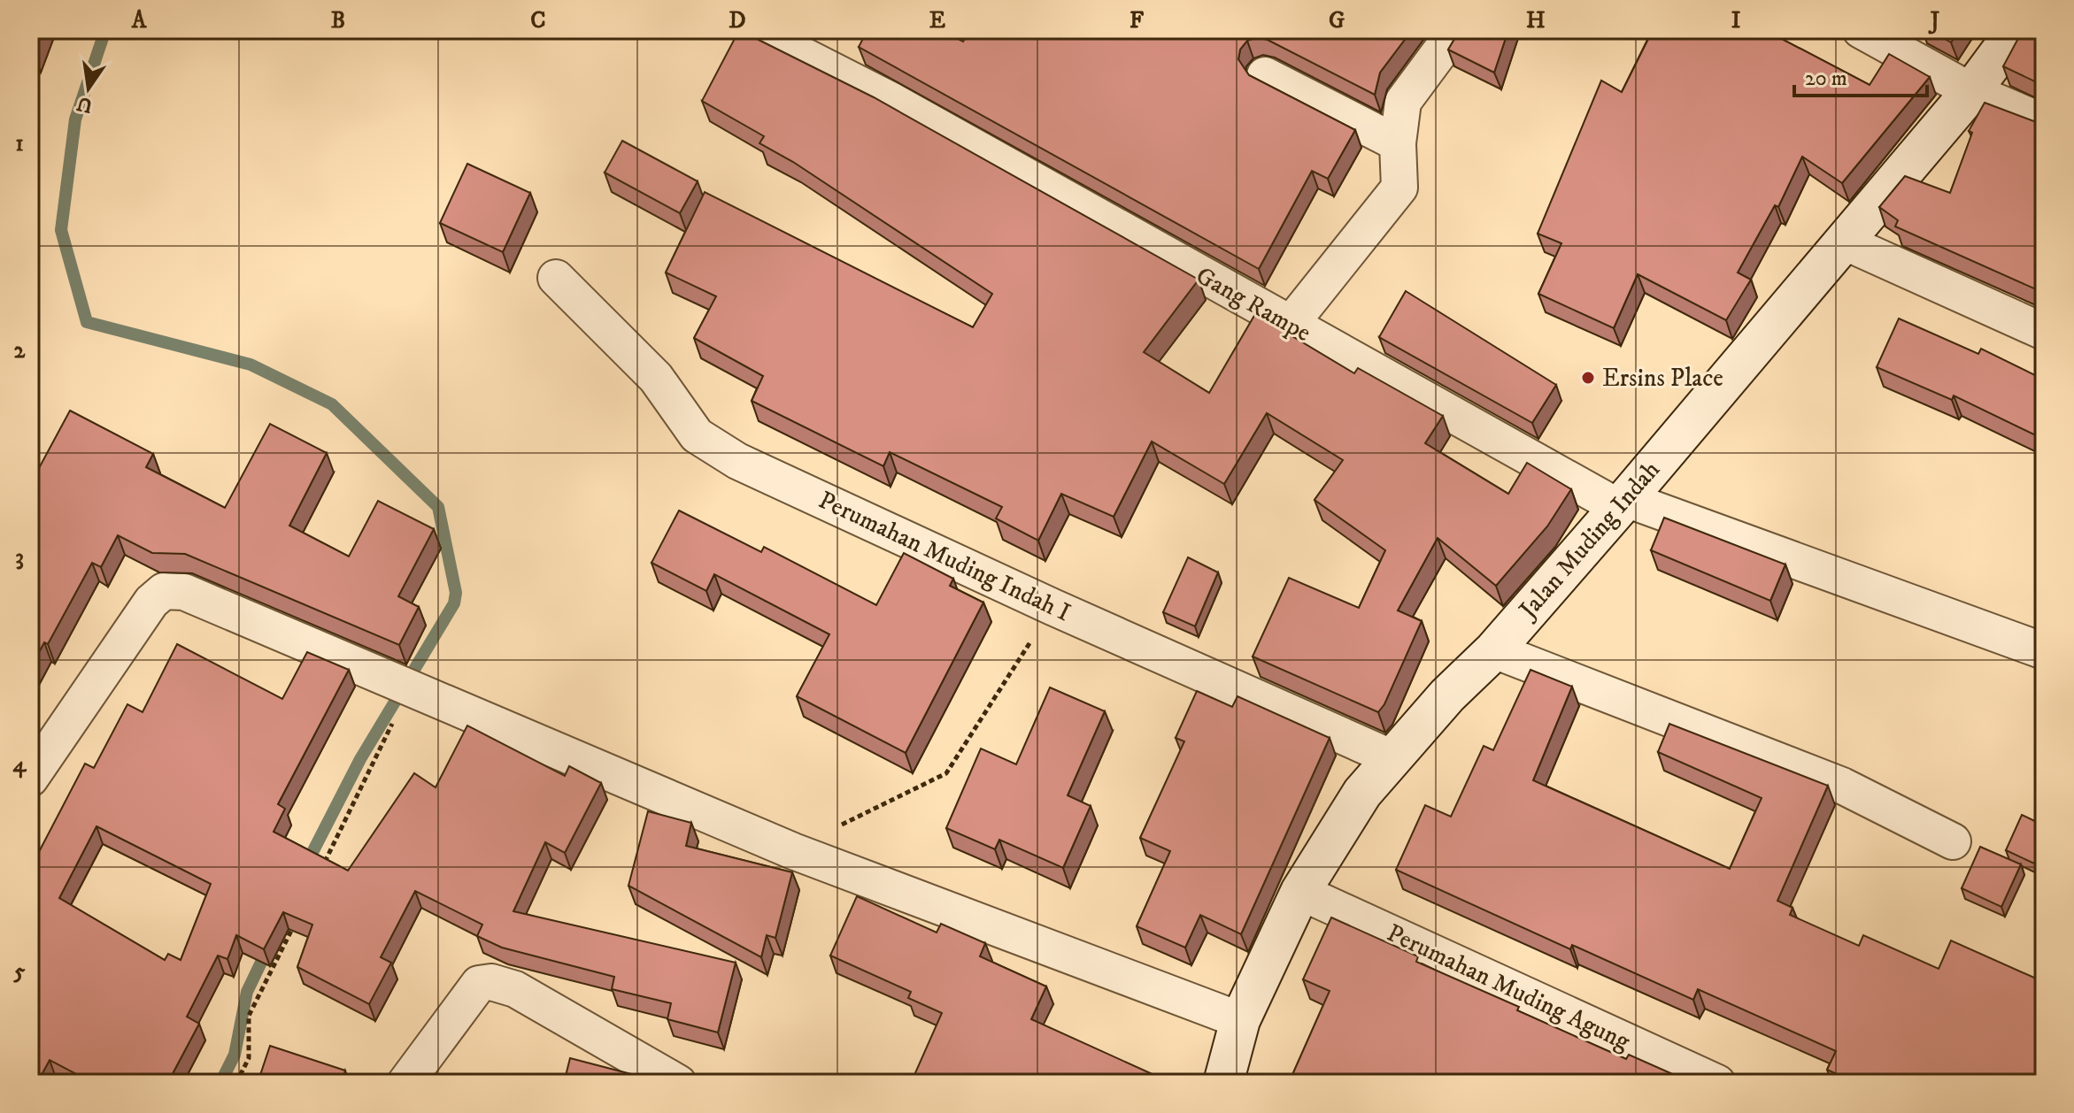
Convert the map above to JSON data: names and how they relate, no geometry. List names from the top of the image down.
{
  "streets": {
    "street": [
      "Gang Rampe",
      "Jalan Muding Indah",
      "Perumahan Muding Indah I",
      "Perumahan Muding Agung"
    ]
  },
  "crossings": [
    ["Gang Rampe", "Jalan Muding Indah"],
    ["Jalan Muding Indah", "Perumahan Muding Indah I"],
    ["Jalan Muding Indah", "Perumahan Muding Agung"]
  ],
  "places": ["Ersins Place"],
  "scale_bar": "20 m",
  "north": "bottom",
  "grid": {
    "columns": [
      "A",
      "B",
      "C",
      "D",
      "E",
      "F",
      "G",
      "H",
      "I",
      "J"
    ],
    "rows": [
      "1",
      "2",
      "3",
      "4",
      "5"
    ]
  }
}
